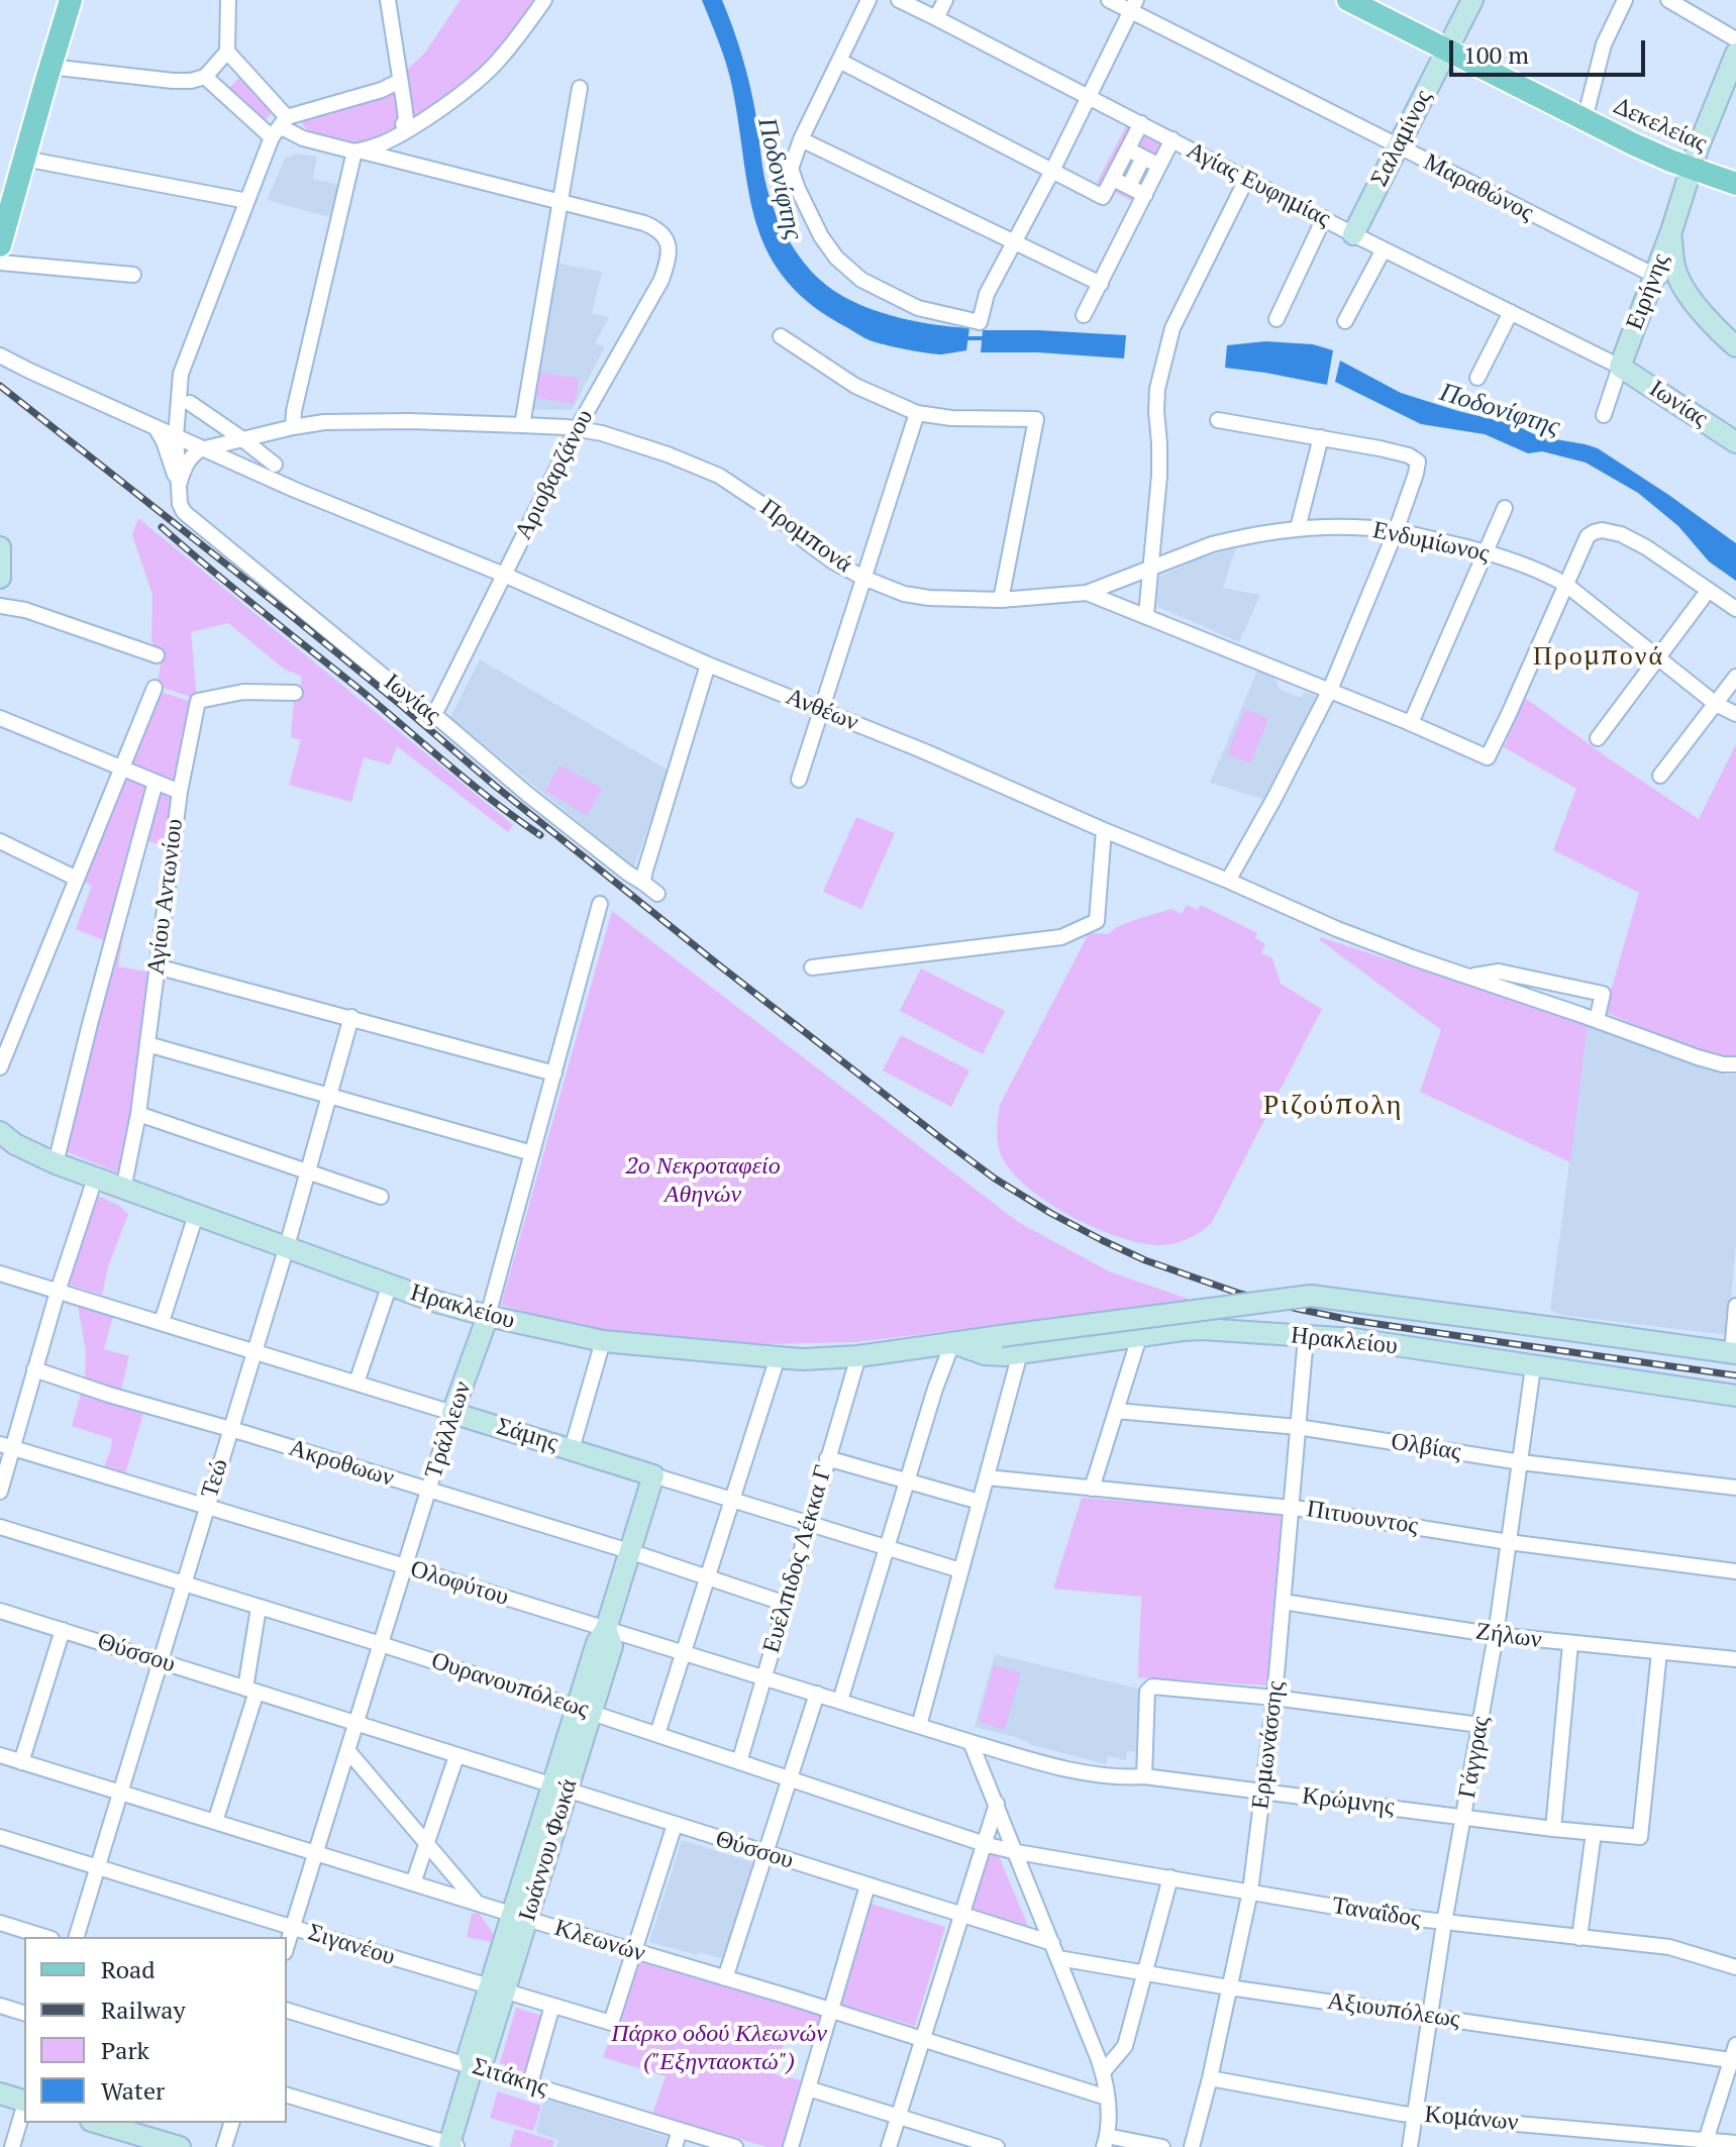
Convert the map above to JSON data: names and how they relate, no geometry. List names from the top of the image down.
{
  "streets": {
    "main road": ["Δεκελείας"],
    "street": [
      "Σαλαμίνος",
      "Αγίας Ευφημίας",
      "Μαραθώνος",
      "Ειρήνης",
      "Ιωνίας",
      "Αριοβαρζάνου",
      "Προμπονά",
      "Ενδυμίωνος",
      "Ανθέων",
      "Αγίου Αντωνίου",
      "Ηρακλείου",
      "Τράλλεων",
      "Σάμης",
      "Ολβίας",
      "Ακροθωων",
      "Τεώ",
      "Πιτυουντος",
      "Ευέλπιδος Λέκκα Γ",
      "Ολοφύτου",
      "Ζήλων",
      "Θύσσου",
      "Ουρανουπόλεως",
      "Ερμωνάσσης",
      "Γάγγρας",
      "Κρώμνης",
      "Ιωάννου Φωκά",
      "Ταναΐδος",
      "Κλεωνών",
      "Σιγανέου",
      "Αξιουπόλεως",
      "Σιτάκης",
      "Κομάνων"
    ]
  },
  "crossings": [
    ["Δεκελείας", "Σαλαμίνος"],
    ["Δεκελείας", "Ειρήνης"],
    ["Σαλαμίνος", "Αγίας Ευφημίας"],
    ["Σαλαμίνος", "Μαραθώνος"],
    ["Αγίας Ευφημίας", "Ειρήνης"],
    ["Αγίας Ευφημίας", "Ιωνίας"],
    ["Μαραθώνος", "Ειρήνης"],
    ["Ειρήνης", "Ιωνίας"],
    ["Ιωνίας", "Αριοβαρζάνου"],
    ["Αριοβαρζάνου", "Προμπονά"],
    ["Αριοβαρζάνου", "Ανθέων"],
    ["Προμπονά", "Ενδυμίωνος"],
    ["Προμπονά", "Ανθέων"],
    ["Αγίου Αντωνίου", "Ηρακλείου"],
    ["Ηρακλείου", "Τράλλεων"],
    ["Ηρακλείου", "Τεώ"],
    ["Ηρακλείου", "Ευέλπιδος Λέκκα Γ"],
    ["Ηρακλείου", "Ερμωνάσσης"],
    ["Ηρακλείου", "Γάγγρας"],
    ["Τράλλεων", "Σάμης"],
    ["Τράλλεων", "Ακροθωων"],
    ["Τράλλεων", "Ολοφύτου"],
    ["Τράλλεων", "Θύσσου"],
    ["Τράλλεων", "Ουρανουπόλεως"],
    ["Τράλλεων", "Κλεωνών"],
    ["Τράλλεων", "Σιγανέου"],
    ["Σάμης", "Τεώ"],
    ["Σάμης", "Ευέλπιδος Λέκκα Γ"],
    ["Σάμης", "Ιωάννου Φωκά"],
    ["Ολβίας", "Ερμωνάσσης"],
    ["Ολβίας", "Γάγγρας"],
    ["Ακροθωων", "Τεώ"],
    ["Ακροθωων", "Ευέλπιδος Λέκκα Γ"],
    ["Ακροθωων", "Ιωάννου Φωκά"],
    ["Τεώ", "Ολοφύτου"],
    ["Τεώ", "Θύσσου"],
    ["Τεώ", "Ουρανουπόλεως"],
    ["Τεώ", "Κλεωνών"],
    ["Τεώ", "Σιγανέου"],
    ["Πιτυουντος", "Ερμωνάσσης"],
    ["Πιτυουντος", "Γάγγρας"],
    ["Ευέλπιδος Λέκκα Γ", "Ολοφύτου"],
    ["Ευέλπιδος Λέκκα Γ", "Ουρανουπόλεως"],
    ["Ολοφύτου", "Κρώμνης"],
    ["Ολοφύτου", "Ιωάννου Φωκά"],
    ["Ζήλων", "Ερμωνάσσης"],
    ["Ζήλων", "Γάγγρας"],
    ["Ζήλων", "Κρώμνης"],
    ["Θύσσου", "Ιωάννου Φωκά"],
    ["Ουρανουπόλεως", "Ιωάννου Φωκά"],
    ["Ουρανουπόλεως", "Ταναΐδος"],
    ["Ερμωνάσσης", "Κρώμνης"],
    ["Ερμωνάσσης", "Ταναΐδος"],
    ["Ερμωνάσσης", "Αξιουπόλεως"],
    ["Ερμωνάσσης", "Κομάνων"],
    ["Γάγγρας", "Κρώμνης"],
    ["Γάγγρας", "Ταναΐδος"],
    ["Γάγγρας", "Αξιουπόλεως"],
    ["Γάγγρας", "Κομάνων"],
    ["Ιωάννου Φωκά", "Κλεωνών"],
    ["Ιωάννου Φωκά", "Σιγανέου"],
    ["Ιωάννου Φωκά", "Σιτάκης"],
    ["Κλεωνών", "Σιγανέου"]
  ],
  "districts": ["Προμπονά", "Ριζούπολη"],
  "water": ["Ποδονίφτης"],
  "parks": ["2ο Νεκροταφείο Αθηνών", "Πάρκο οδού Κλεωνών (\"Εξηνταοκτώ\")"],
  "legend": [
    "Road",
    "Railway",
    "Park",
    "Water"
  ],
  "scale_bar": "100 m"
}
